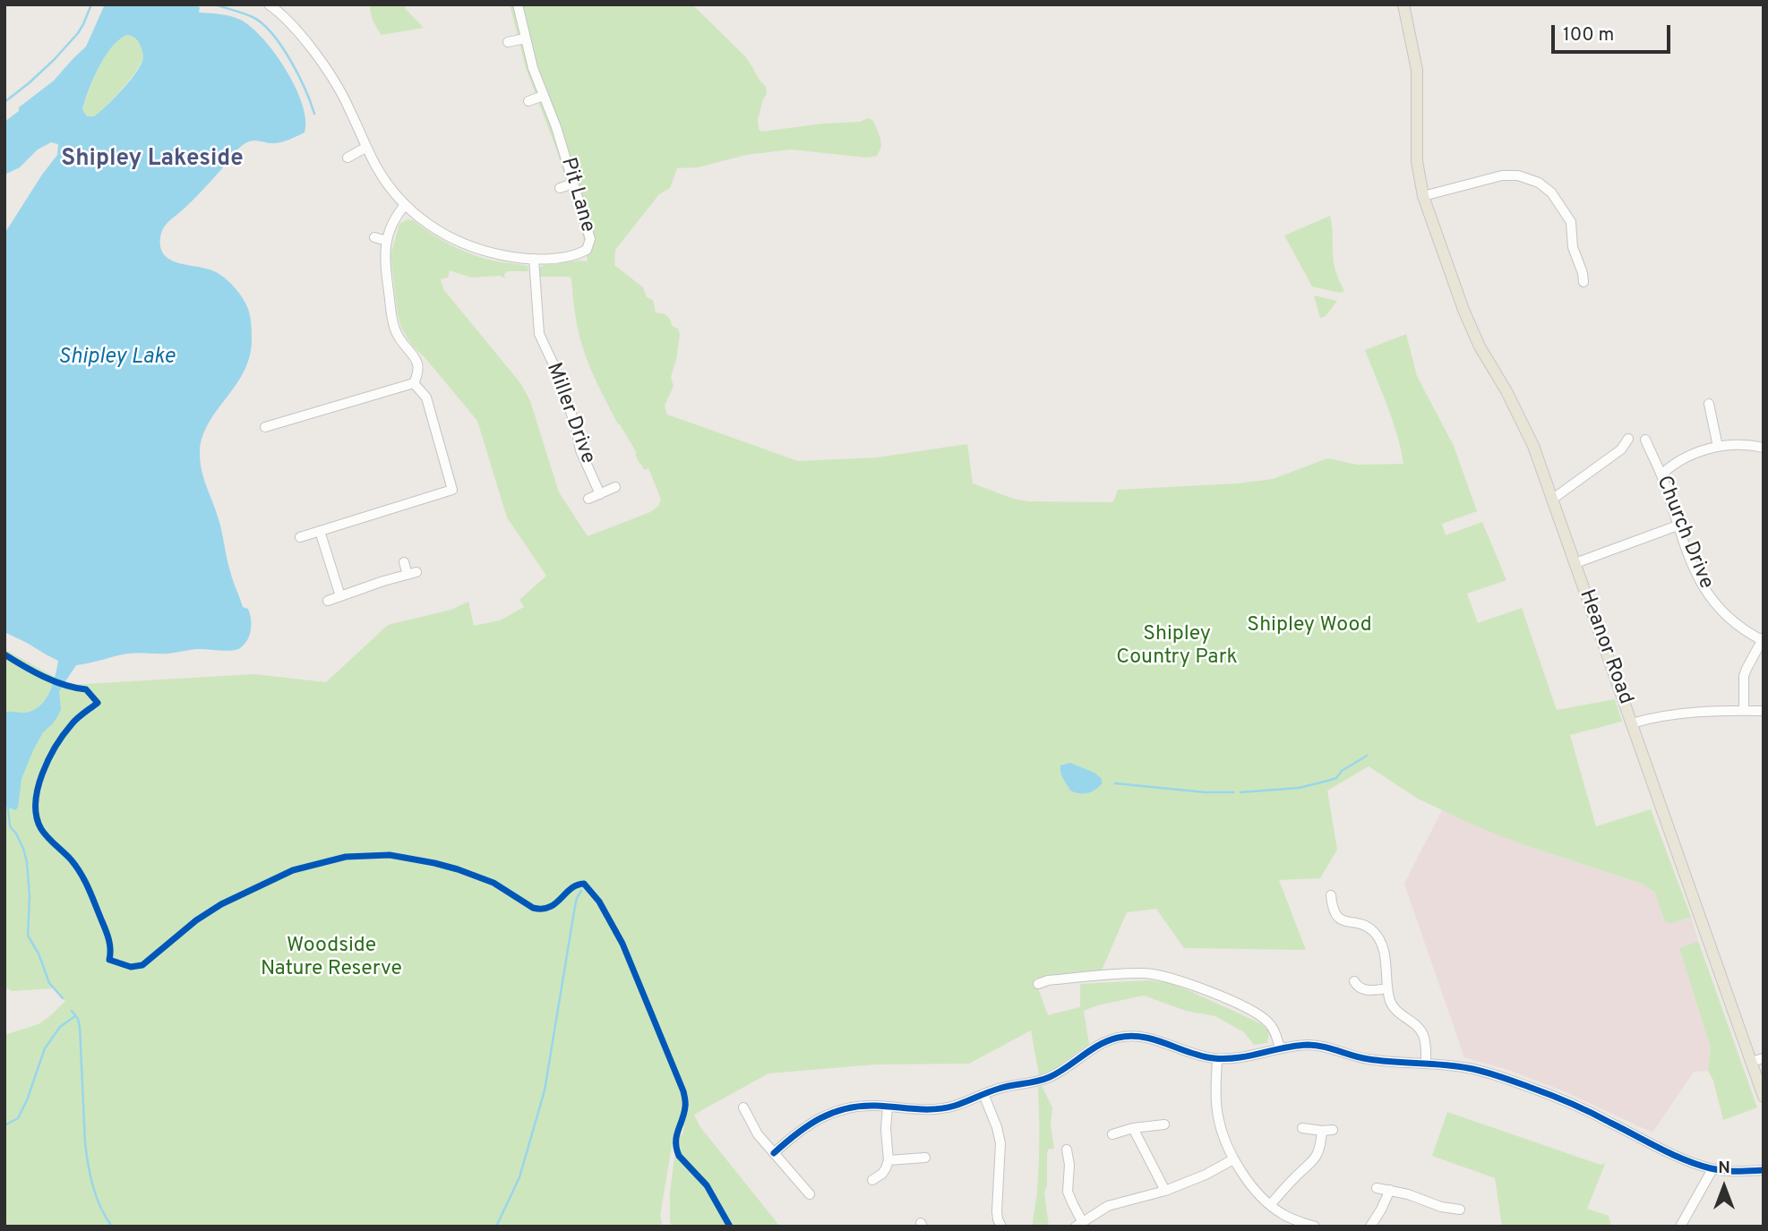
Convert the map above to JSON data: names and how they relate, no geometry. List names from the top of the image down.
{
  "streets": {
    "main road": ["Heanor Road"],
    "street": ["Pit Lane", "Miller Drive", "Church Drive"]
  },
  "crossings": [
    ["Pit Lane", "Miller Drive"]
  ],
  "districts": ["Shipley Lakeside"],
  "water": ["Shipley Lake"],
  "parks": ["Shipley Wood", "Shipley Country Park", "Woodside Nature Reserve"],
  "scale_bar": "100 m",
  "north": "top"
}
